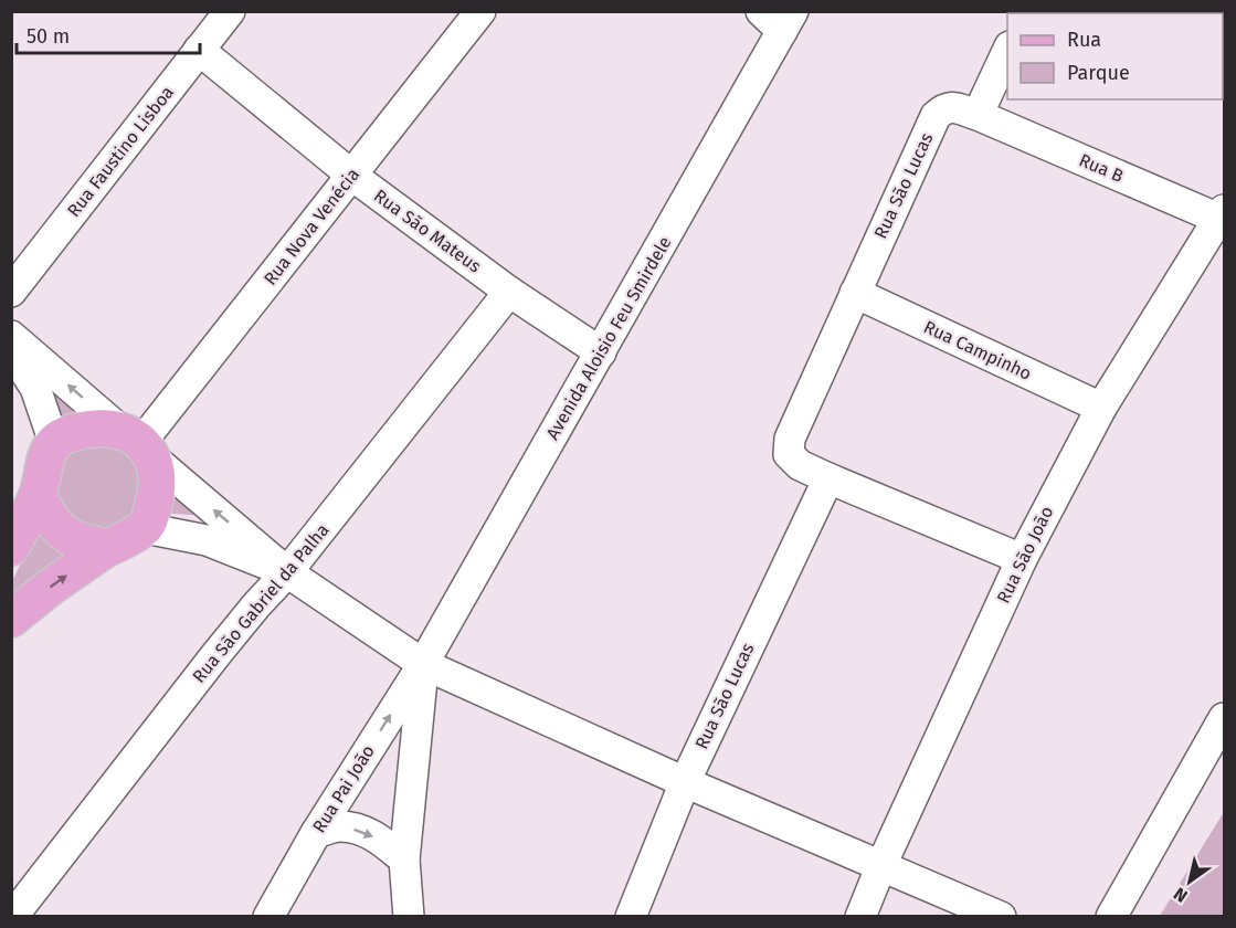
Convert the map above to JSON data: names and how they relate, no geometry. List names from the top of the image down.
{
  "streets": {
    "street": [
      "Rua Faustino Lisboa",
      "Rua B",
      "Rua São Lucas",
      "Rua Nova Venécia",
      "Rua São Mateus",
      "Avenida Aloisio Feu Smirdele",
      "Rua Campinho",
      "Rua São João",
      "Rua São Gabriel da Palha",
      "Rua Pai João"
    ]
  },
  "crossings": [
    ["Rua Faustino Lisboa", "Rua São Mateus"],
    ["Rua B", "Rua São Lucas"],
    ["Rua B", "Rua São João"],
    ["Rua São Lucas", "Rua Campinho"],
    ["Rua Nova Venécia", "Rua São Mateus"],
    ["Rua São Mateus", "Avenida Aloisio Feu Smirdele"],
    ["Rua São Mateus", "Rua São Gabriel da Palha"],
    ["Avenida Aloisio Feu Smirdele", "Rua Pai João"],
    ["Rua Campinho", "Rua São João"]
  ],
  "one_way": ["Rua Pai João"],
  "legend": ["Rua", "Parque"],
  "scale_bar": "50 m",
  "north": "bottom left"
}
